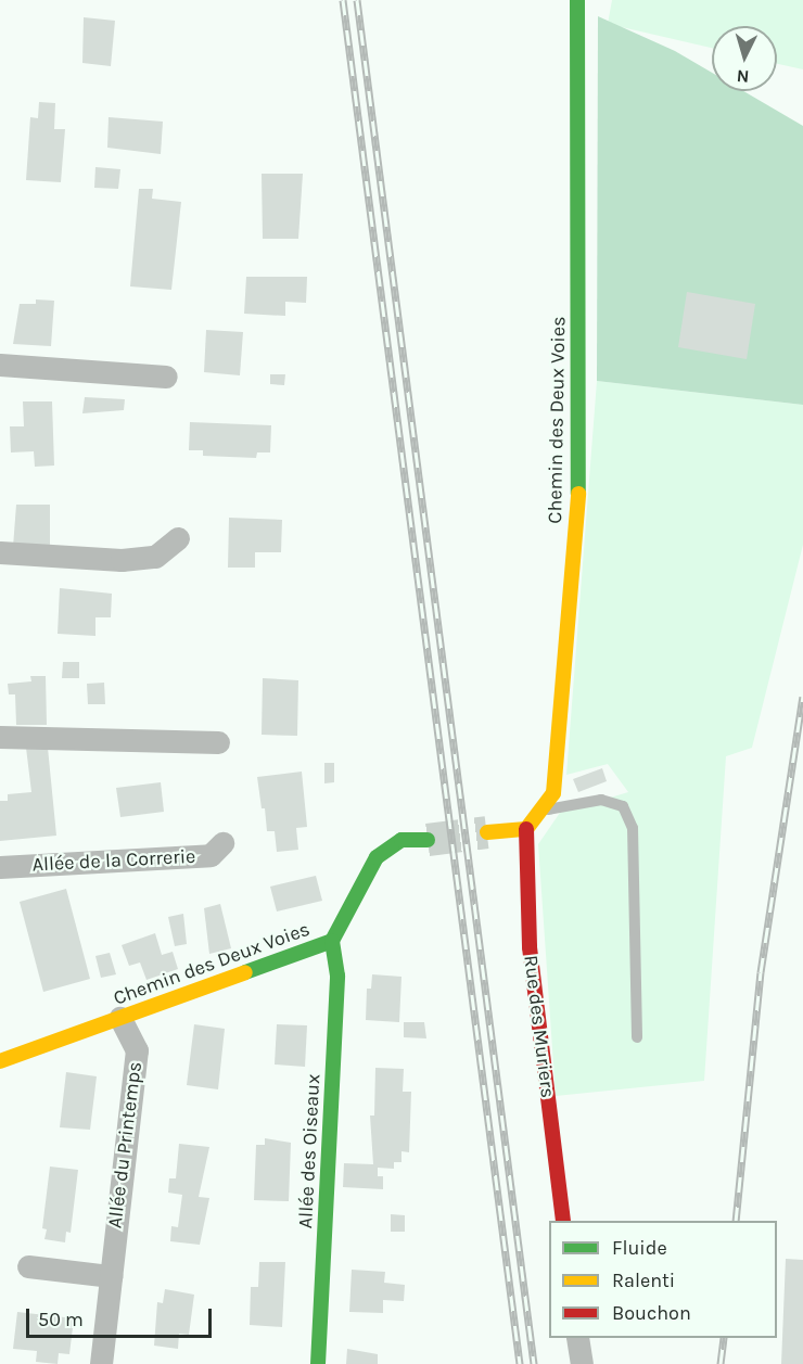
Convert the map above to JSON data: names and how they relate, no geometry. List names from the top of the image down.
{
  "streets": {
    "street": [
      "Chemin des Deux Voies",
      "Allée de la Correrie",
      "Rue des Muriers",
      "Allée du Printemps",
      "Allée des Oiseaux"
    ]
  },
  "crossings": [
    ["Chemin des Deux Voies", "Rue des Muriers"],
    ["Chemin des Deux Voies", "Allée du Printemps"],
    ["Chemin des Deux Voies", "Allée des Oiseaux"]
  ],
  "legend": ["Fluide", "Ralenti", "Bouchon"],
  "scale_bar": "50 m",
  "north": "bottom"
}
